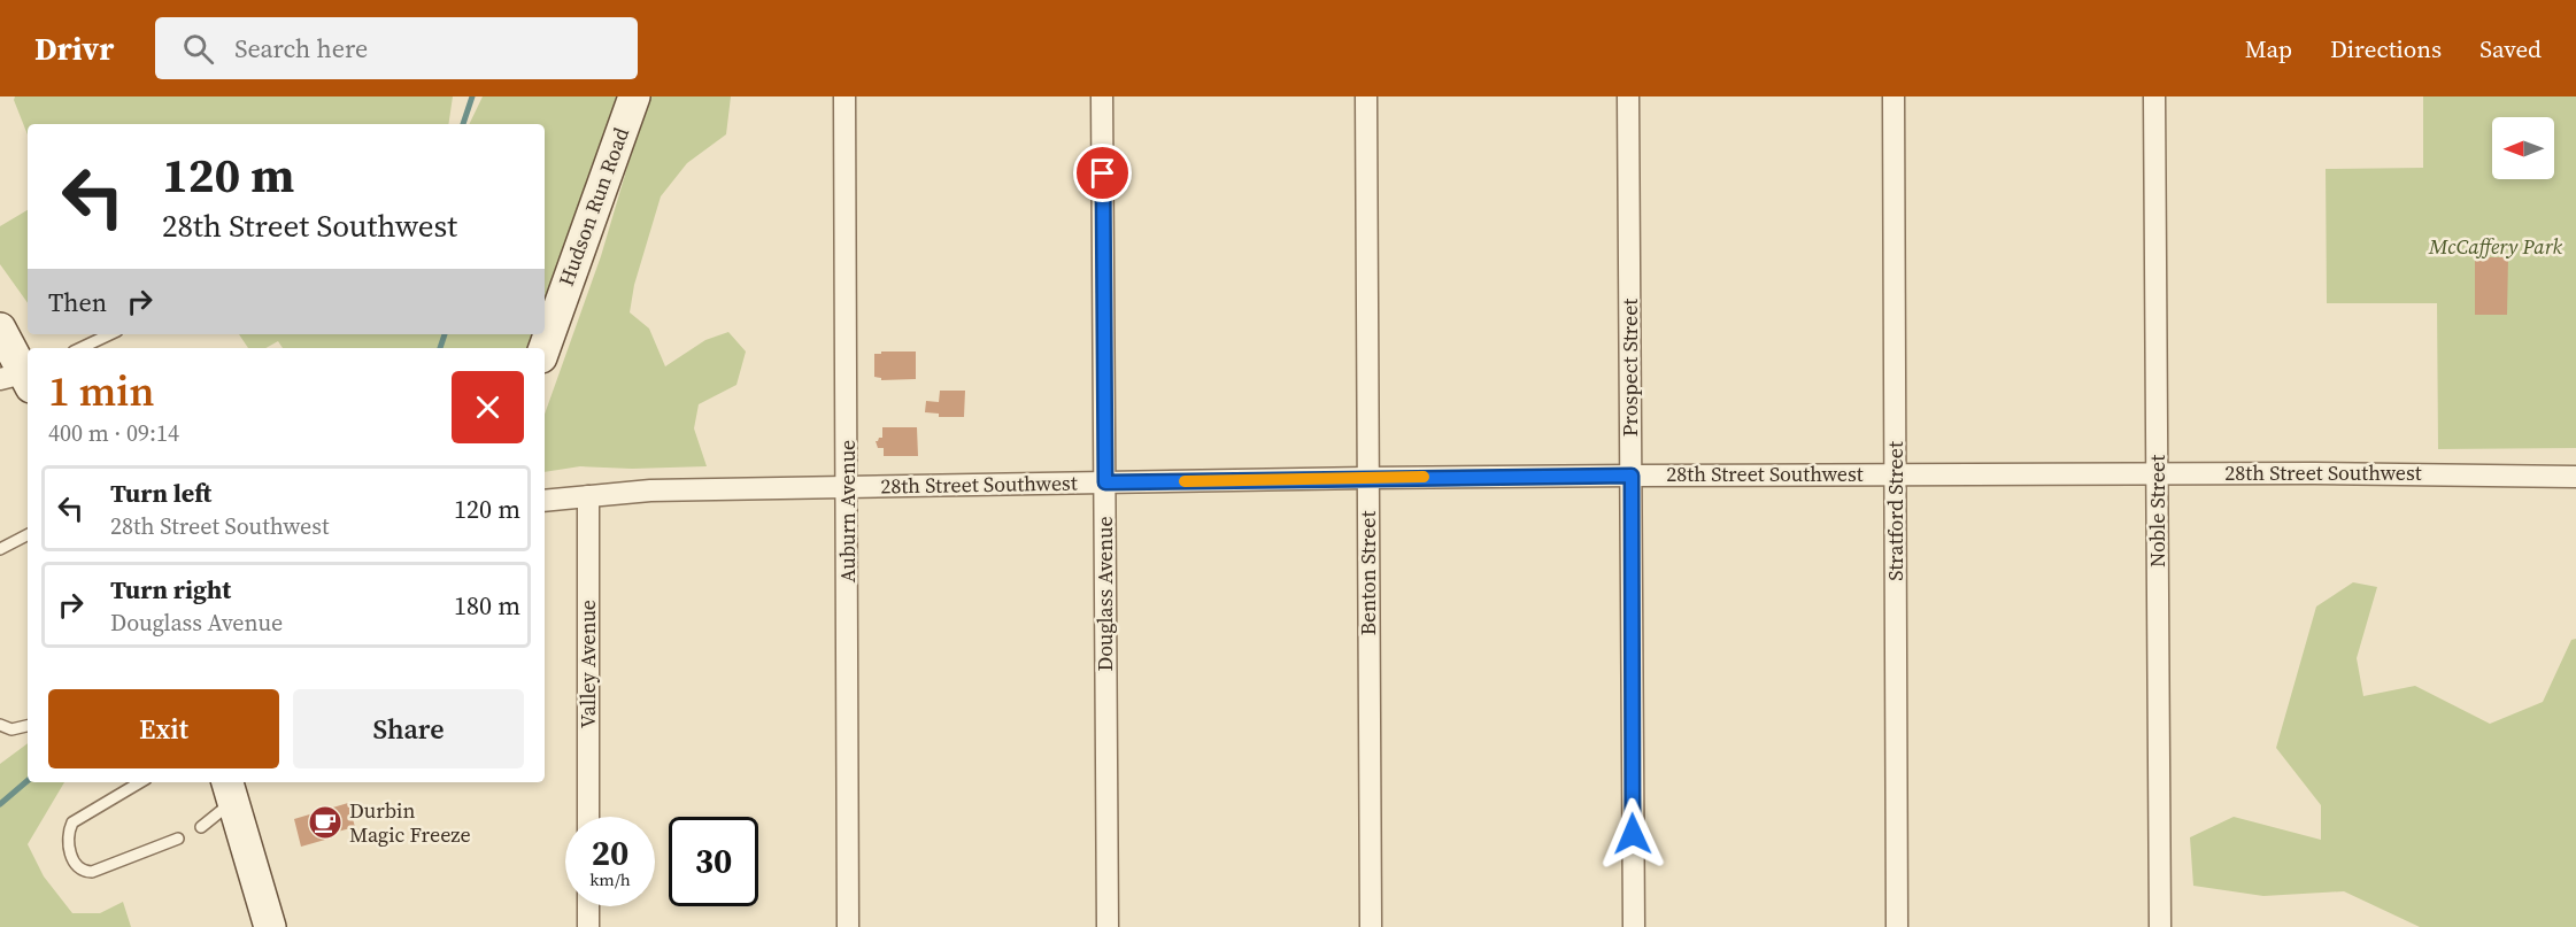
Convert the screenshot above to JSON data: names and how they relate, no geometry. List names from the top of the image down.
{
  "streets": {
    "main road": ["Hudson Run Road"],
    "street": [
      "Prospect Street",
      "28th Street Southwest",
      "Auburn Avenue",
      "Stratford Street",
      "Noble Street",
      "Benton Street",
      "Douglass Avenue",
      "Valley Avenue"
    ]
  },
  "crossings": [
    ["Prospect Street", "28th Street Southwest"],
    ["28th Street Southwest", "Auburn Avenue"],
    ["28th Street Southwest", "Stratford Street"],
    ["28th Street Southwest", "Noble Street"],
    ["28th Street Southwest", "Benton Street"],
    ["28th Street Southwest", "Douglass Avenue"],
    ["28th Street Southwest", "Valley Avenue"]
  ],
  "parks": ["McCaffery Park"],
  "places": {
    "cafe": ["Durbin Magic Freeze"]
  },
  "north": "left",
  "page": {
    "header": "Drivr",
    "search": "Search here",
    "nav": ["Map", "Directions", "Saved"],
    "turn": ["120 m", "28th Street Southwest"],
    "then": "Then",
    "heading": ["1 min", "400 m · 09:14"],
    "list": [
      {
        "name": "Turn left",
        "note": "28th Street Southwest",
        "value": "120 m"
      },
      {
        "name": "Turn right",
        "note": "Douglass Avenue",
        "value": "180 m"
      }
    ],
    "buttons": ["Exit", "Share"],
    "speed": "20 km/h",
    "limit": "30"
  }
}
